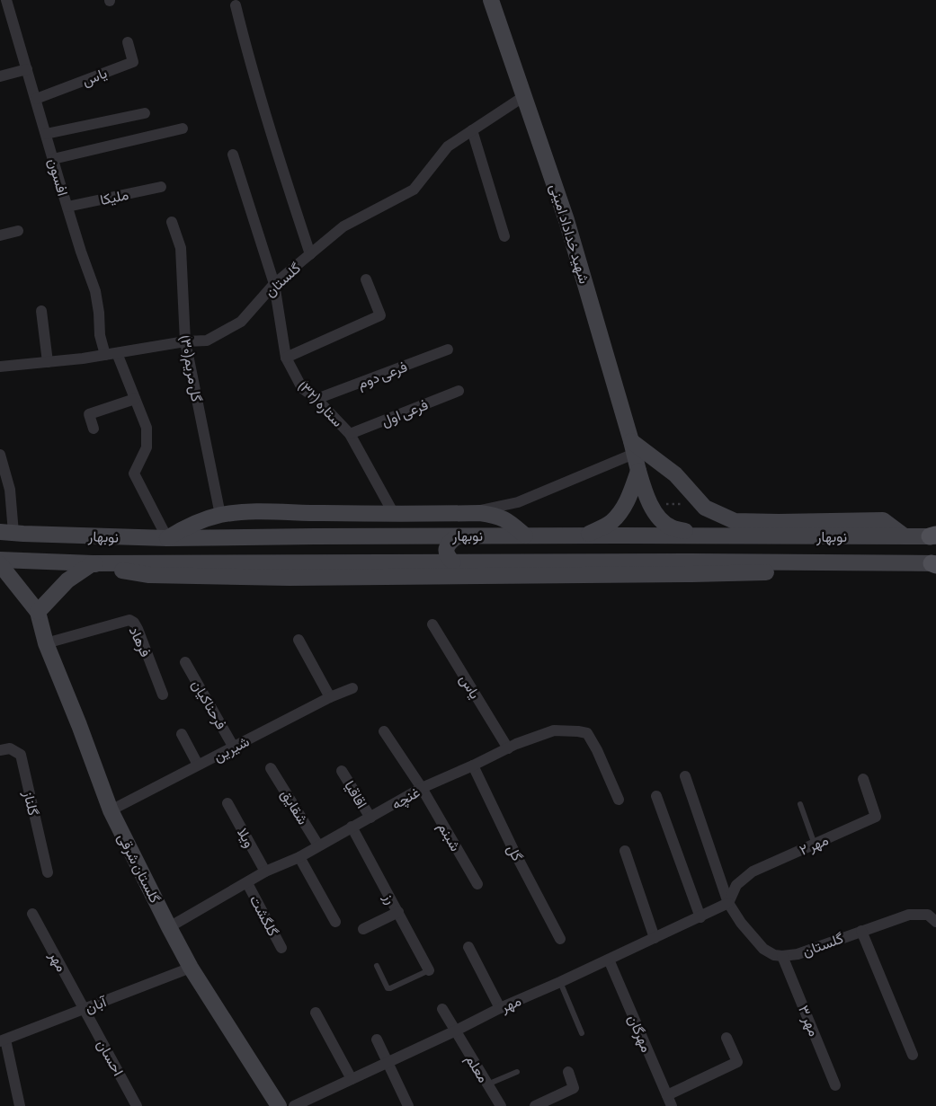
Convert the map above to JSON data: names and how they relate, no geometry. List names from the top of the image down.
{
  "streets": {
    "street": [
      "یاس",
      "افسون",
      "ملیکا",
      "شهید خداداد امینی",
      "گلستان",
      "گل مریم(۳۰)",
      "فرعی دوم",
      "ستاره (۳۲)",
      "فرعی اول",
      "نوبهار",
      "فرهاد",
      "فرحناکیان",
      "شیرین",
      "اقاقیا",
      "غنچه",
      "گلناز",
      "شقایق",
      "شبنم",
      "ویلا",
      "مهر ۲",
      "گل",
      "گلستان شرقی",
      "رز",
      "گلگشت",
      "مهر",
      "آبان",
      "مهر ۳",
      "مهرگان",
      "احسان",
      "معلم"
    ]
  },
  "crossings": [
    ["یاس", "افسون"],
    ["یاس", "غنچه"],
    ["افسون", "ملیکا"],
    ["افسون", "گلستان"],
    ["شهید خداداد امینی", "گلستان"],
    ["شهید خداداد امینی", "نوبهار"],
    ["گلستان", "گل مریم(۳۰)"],
    ["گلستان", "ستاره (۳۲)"],
    ["گلستان", "مهر ۲"],
    ["گلستان", "مهر"],
    ["گلستان", "مهر ۳"],
    ["فرعی دوم", "ستاره (۳۲)"],
    ["ستاره (۳۲)", "فرعی اول"],
    ["فرهاد", "گلستان شرقی"],
    ["فرحناکیان", "شیرین"],
    ["شیرین", "گلستان شرقی"],
    ["اقاقیا", "غنچه"],
    ["غنچه", "شقایق"],
    ["غنچه", "شبنم"],
    ["غنچه", "ویلا"],
    ["غنچه", "گل"],
    ["غنچه", "گلستان شرقی"],
    ["غنچه", "رز"],
    ["غنچه", "گلگشت"],
    ["مهر ۲", "مهر"],
    ["گلستان شرقی", "آبان"],
    ["مهر", "آبان"],
    ["مهر", "مهرگان"],
    ["مهر", "احسان"],
    ["مهر", "معلم"],
    ["آبان", "احسان"]
  ]
}
